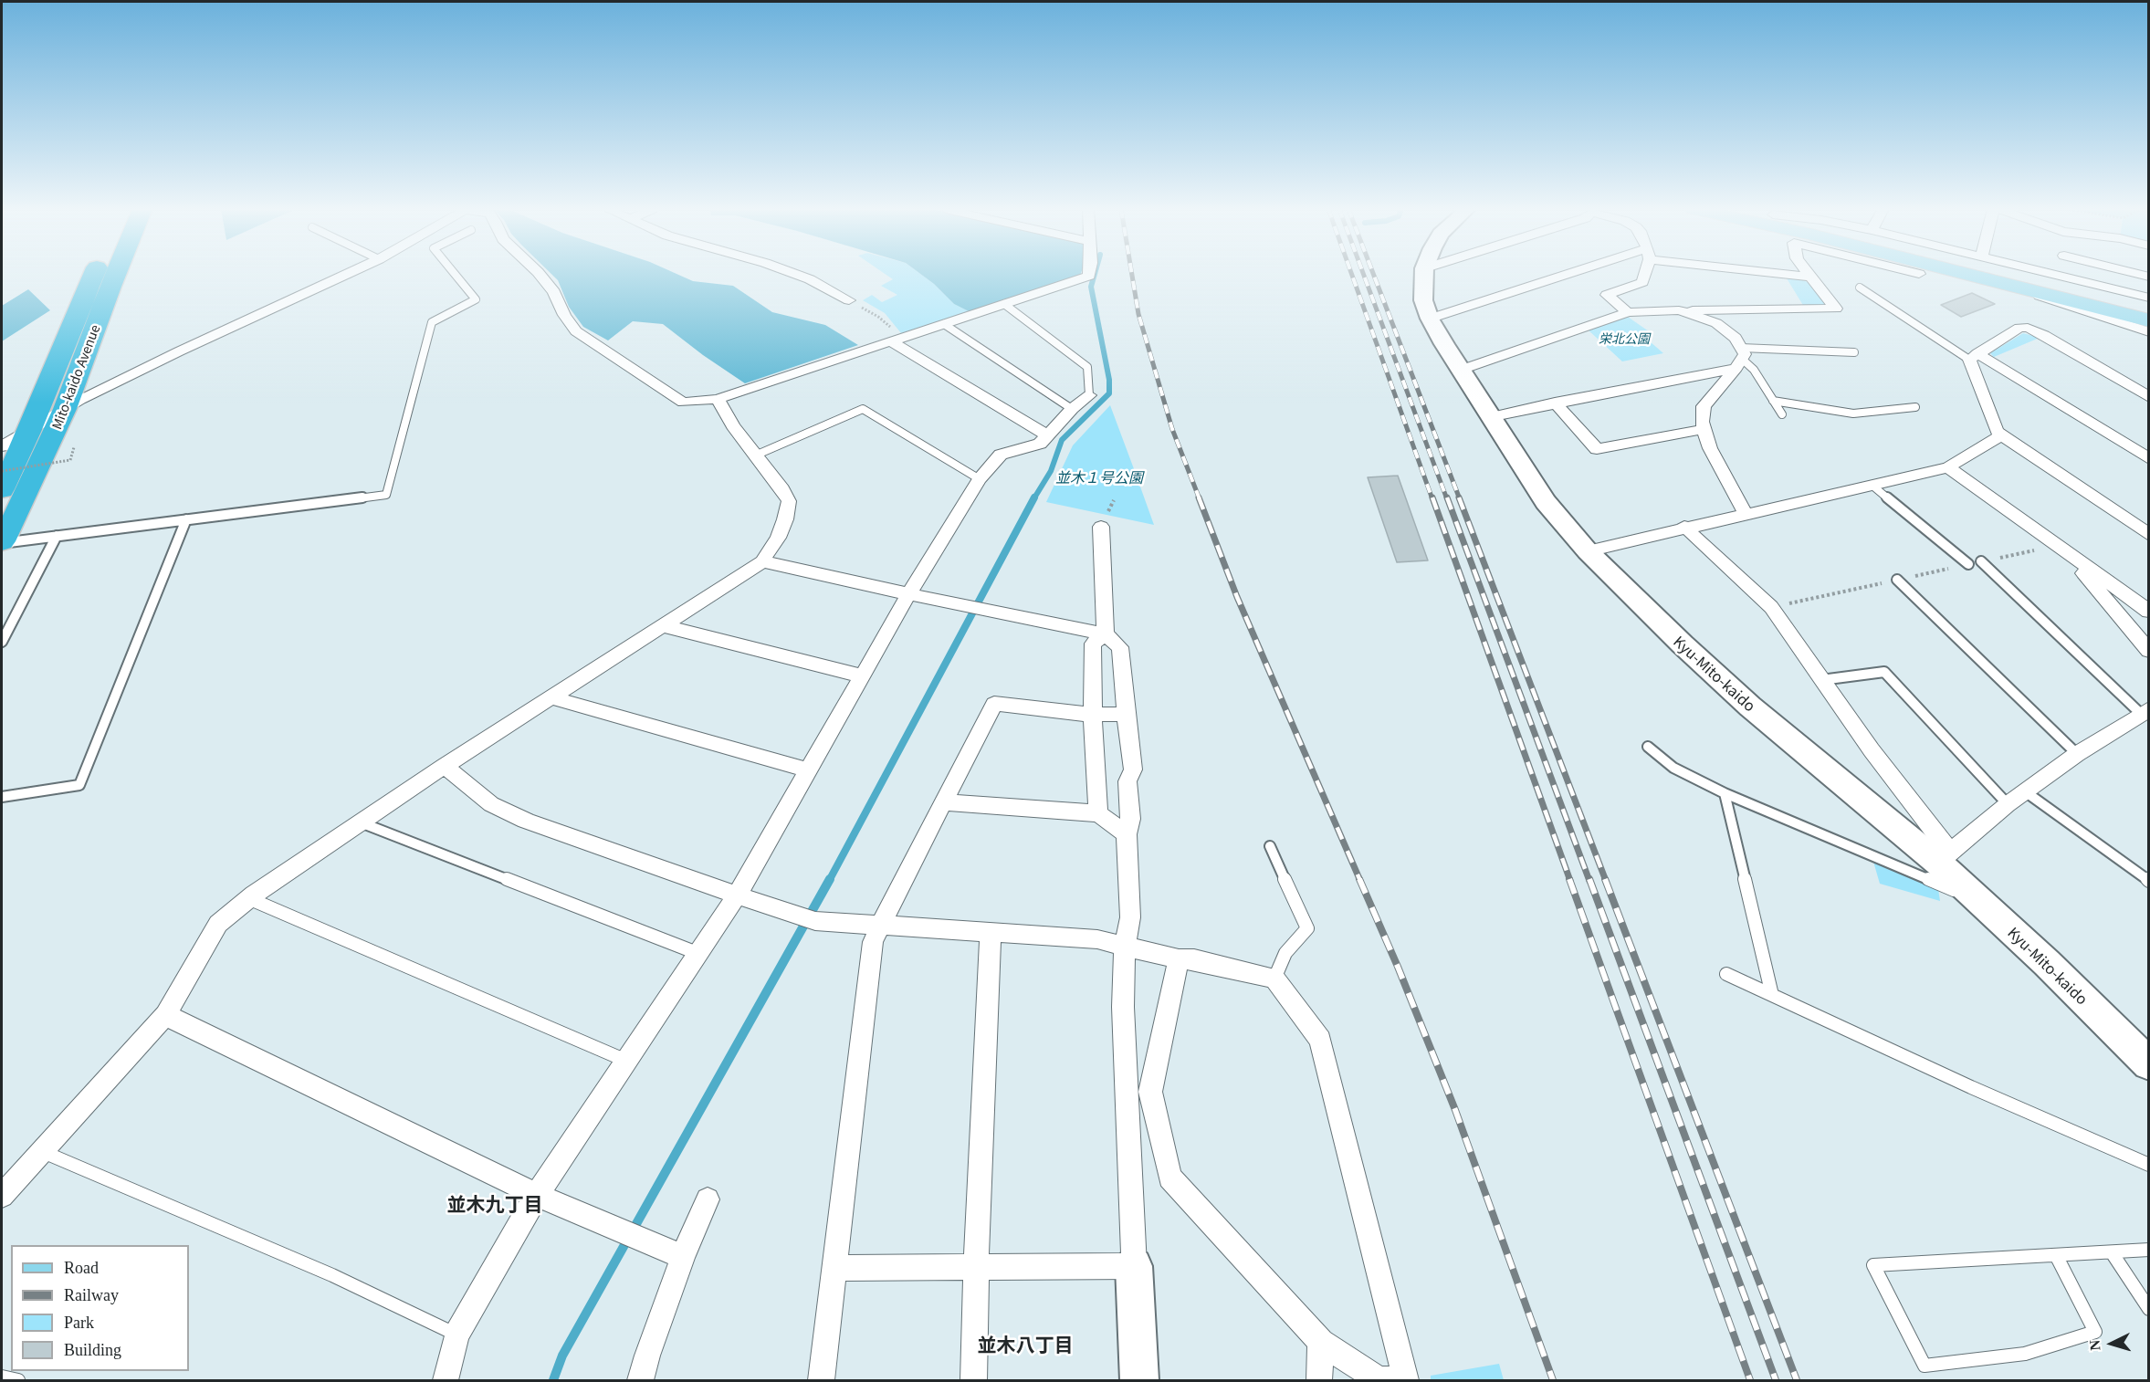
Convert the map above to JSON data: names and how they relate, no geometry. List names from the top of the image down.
{
  "streets": {
    "highway": ["Mito-kaido Avenue"],
    "street": ["Kyu-Mito-kaido"]
  },
  "districts": ["並木九丁目", "並木八丁目"],
  "parks": ["栄北公園", "並木１号公園"],
  "legend": [
    "Road",
    "Railway",
    "Park",
    "Building"
  ],
  "north": "left"
}
